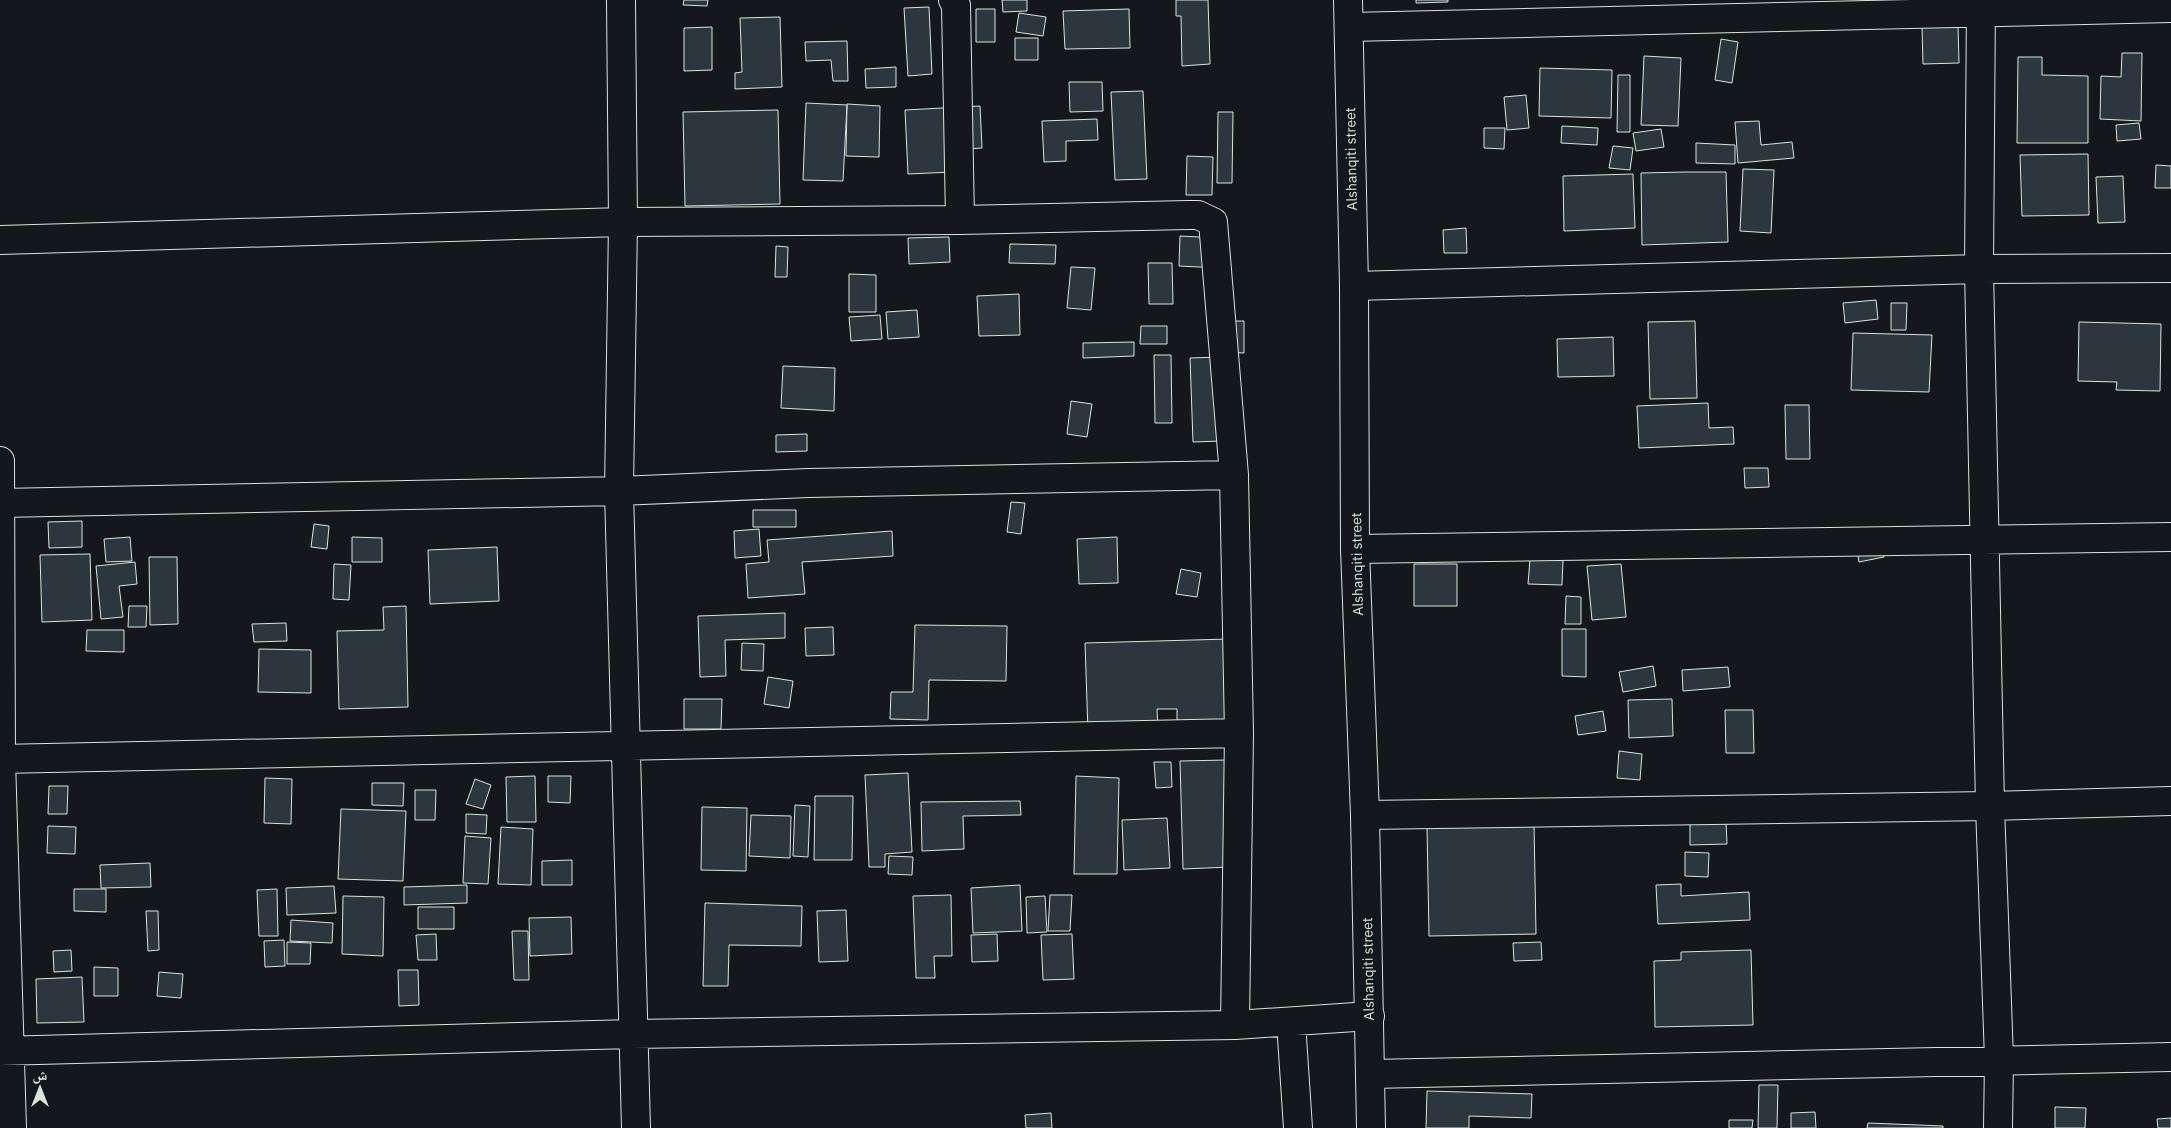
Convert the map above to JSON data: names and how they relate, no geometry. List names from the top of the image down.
{
  "streets": {
    "street": ["Alshanqiti street"]
  },
  "north": "top"
}
